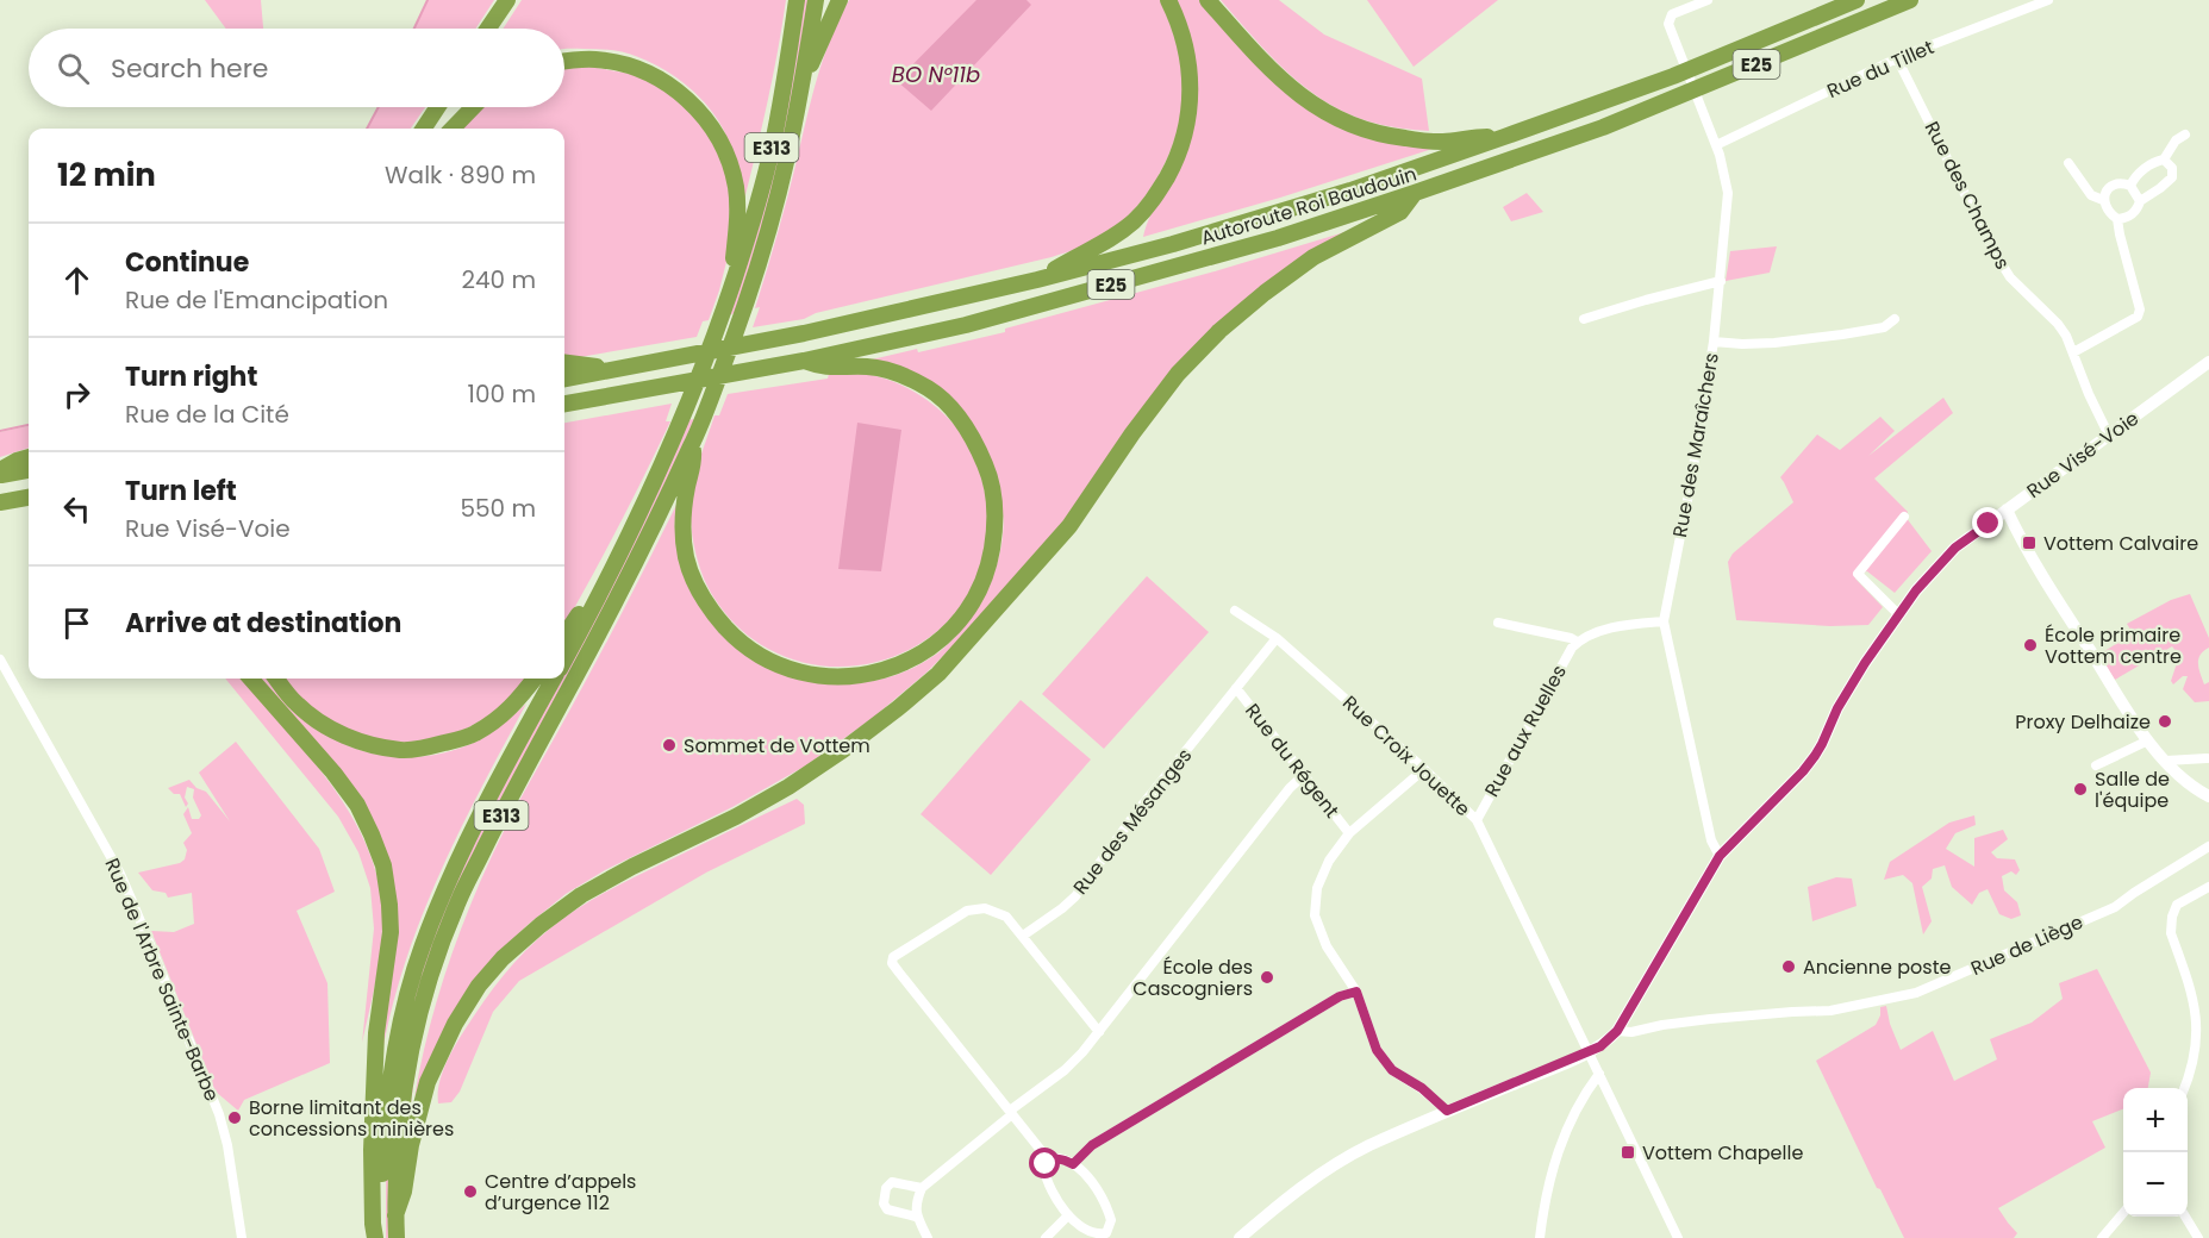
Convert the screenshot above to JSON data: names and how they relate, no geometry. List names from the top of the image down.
{
  "streets": {
    "highway": ["E25", "E313", "Autoroute Roi Baudouin"],
    "street": [
      "Rue du Tillet",
      "Rue des Champs",
      "Rue des Maraîchers",
      "Rue Visé-Voie",
      "Rue aux Ruelles",
      "Rue Croix Jouette",
      "Rue du Régent",
      "Rue des Mésanges",
      "Rue de Liège",
      "Rue de l'Arbre Sainte-Barbe"
    ]
  },
  "crossings": [
    ["Rue du Tillet", "Rue des Champs"],
    ["Rue du Tillet", "Rue des Maraîchers"],
    ["Rue des Champs", "Rue Visé-Voie"],
    ["Rue des Maraîchers", "Rue Visé-Voie"],
    ["Rue Visé-Voie", "Rue Croix Jouette"],
    ["Rue Visé-Voie", "Rue de Liège"],
    ["Rue aux Ruelles", "Rue Croix Jouette"],
    ["Rue Croix Jouette", "Rue des Mésanges"],
    ["Rue du Régent", "Rue des Mésanges"]
  ],
  "water": ["BO N°11b"],
  "places": {
    "transit": ["Vottem Calvaire", "Vottem Chapelle"],
    "other": [
      "École primaire Vottem centre",
      "Proxy Delhaize",
      "Sommet de Vottem",
      "Salle de l'équipe",
      "Ancienne poste",
      "École des Cascogniers",
      "Borne limitant des concessions minières",
      "Centre d’appels d’urgence 112"
    ]
  },
  "page": {
    "search": "Search here",
    "heading": ["12 min", "Walk · 890 m"],
    "list": [
      ["Continue", "Rue de l'Emancipation", "240 m"],
      ["Turn right", "Rue de la Cité", "100 m"],
      ["Turn left", "Rue Visé-Voie", "550 m"],
      "Arrive at destination"
    ],
    "map_buttons": ["+", "−"]
  }
}
